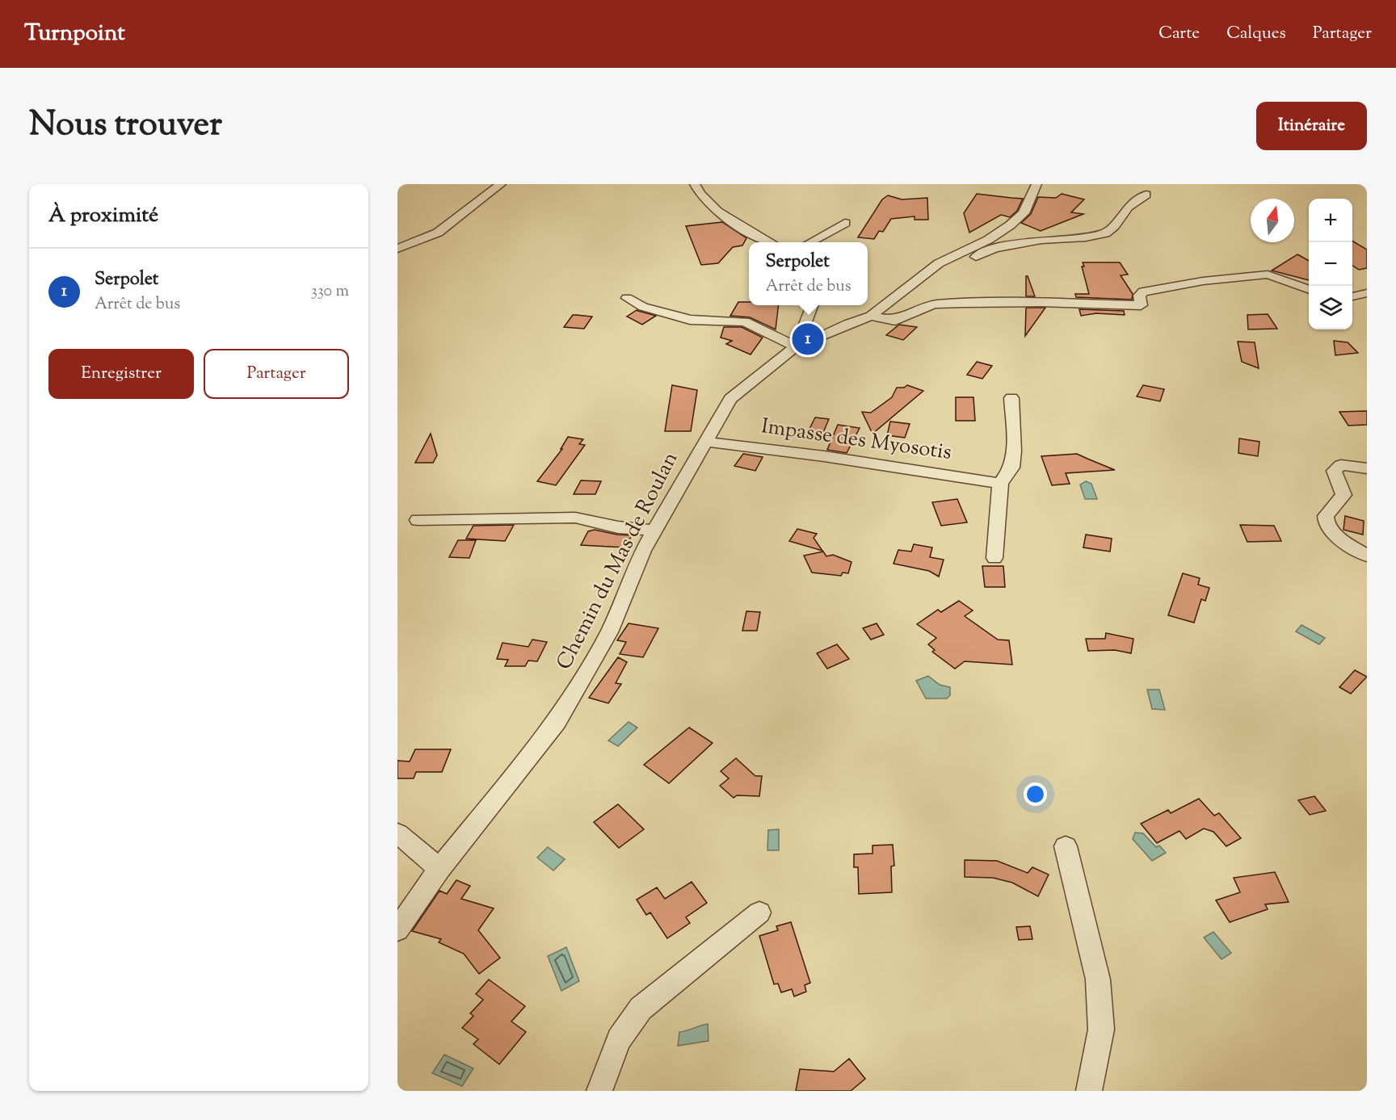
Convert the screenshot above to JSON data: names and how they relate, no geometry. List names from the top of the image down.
{
  "streets": {
    "street": ["Impasse des Myosotis", "Chemin du Mas de Roulan"]
  },
  "crossings": [
    ["Impasse des Myosotis", "Chemin du Mas de Roulan"]
  ],
  "north": "top",
  "page": {
    "header": "Turnpoint",
    "nav": ["Carte", "Calques", "Partager"],
    "title": "Nous trouver",
    "buttons": [
      "Itinéraire",
      ["Enregistrer", "Partager"]
    ],
    "heading": "À proximité",
    "map_buttons": ["+", "−"],
    "popup": ["Serpolet", "Arrêt de bus"],
    "list": [
      {
        "mark": "1",
        "name": "Serpolet",
        "note": "Arrêt de bus",
        "value": "330 m"
      }
    ],
    "pins": "1"
  }
}
